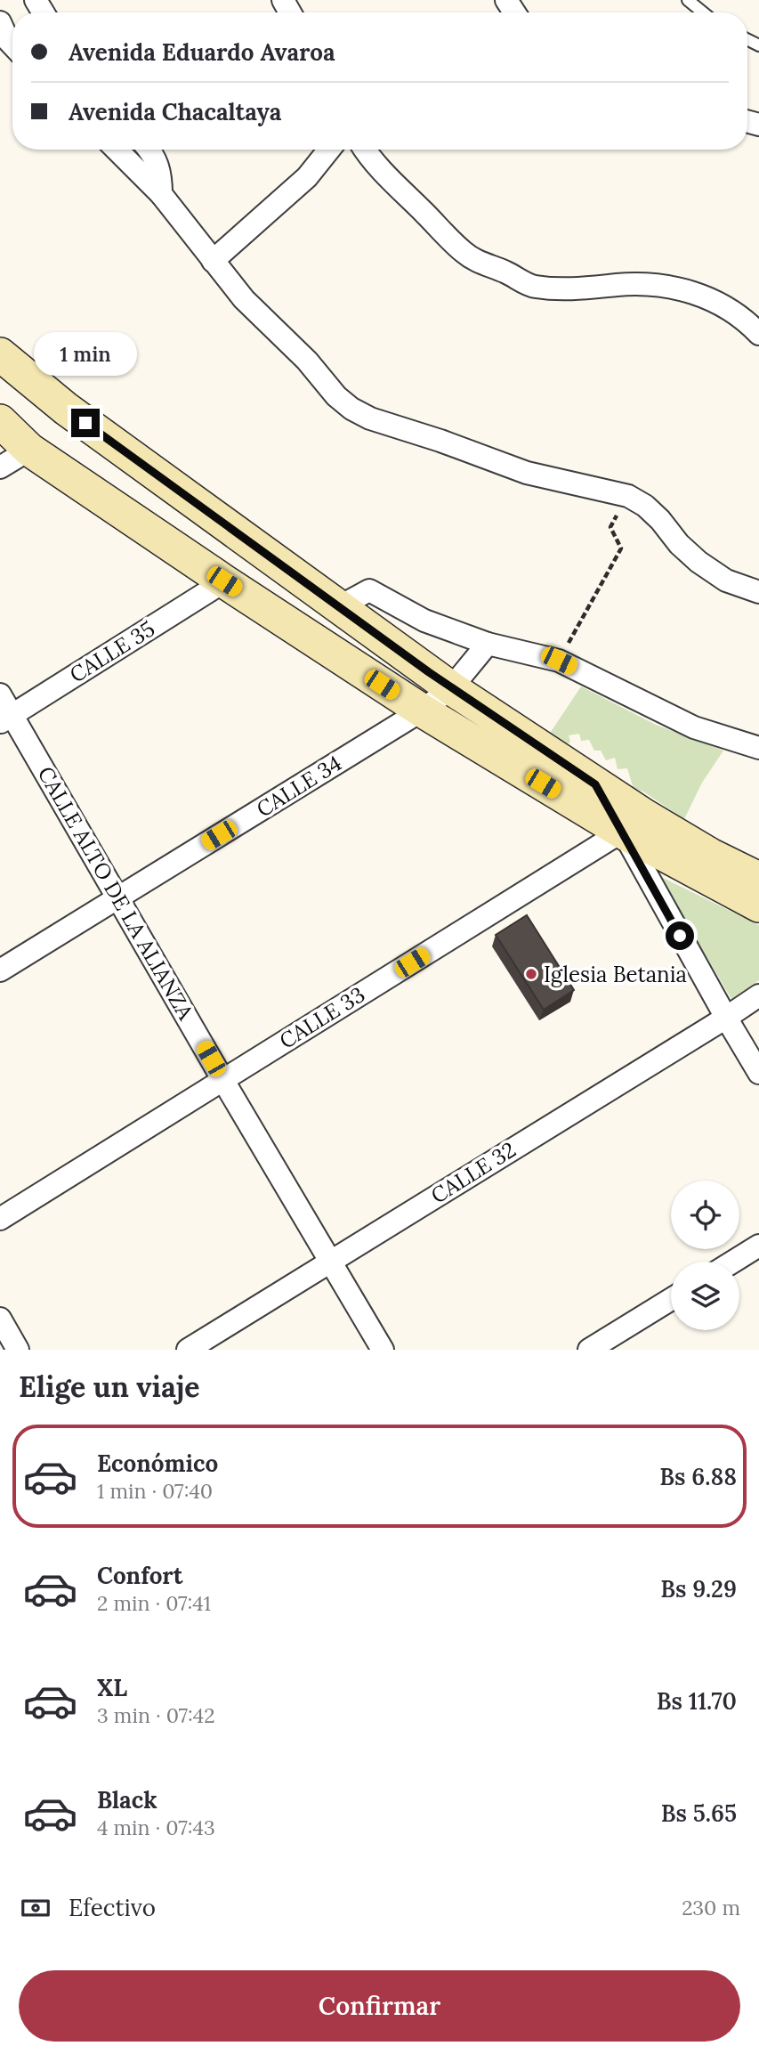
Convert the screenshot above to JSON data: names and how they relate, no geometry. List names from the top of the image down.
{
  "streets": {
    "street": [
      "CALLE 35",
      "CALLE 34",
      "CALLE ALTO DE LA ALIANZA",
      "CALLE 33",
      "CALLE 32"
    ]
  },
  "crossings": [
    ["CALLE 35", "CALLE ALTO DE LA ALIANZA"],
    ["CALLE 34", "CALLE ALTO DE LA ALIANZA"],
    ["CALLE ALTO DE LA ALIANZA", "CALLE 33"],
    ["CALLE ALTO DE LA ALIANZA", "CALLE 32"]
  ],
  "places": ["Iglesia Betania"],
  "page": {
    "banner": ["Avenida Eduardo Avaroa", "Avenida Chacaltaya"],
    "bubble": "1 min",
    "heading": "Elige un viaje",
    "list": [
      {
        "name": "Económico",
        "note": "1 min · 07:40",
        "value": "Bs 6.88"
      },
      {
        "name": "Confort",
        "note": "2 min · 07:41",
        "value": "Bs 9.29"
      },
      {
        "name": "XL",
        "note": "3 min · 07:42",
        "value": "Bs 11.70"
      },
      {
        "name": "Black",
        "note": "4 min · 07:43",
        "value": "Bs 5.65"
      }
    ],
    "pay": ["Efectivo", "230 m"],
    "buttons": "Confirmar"
  }
}
